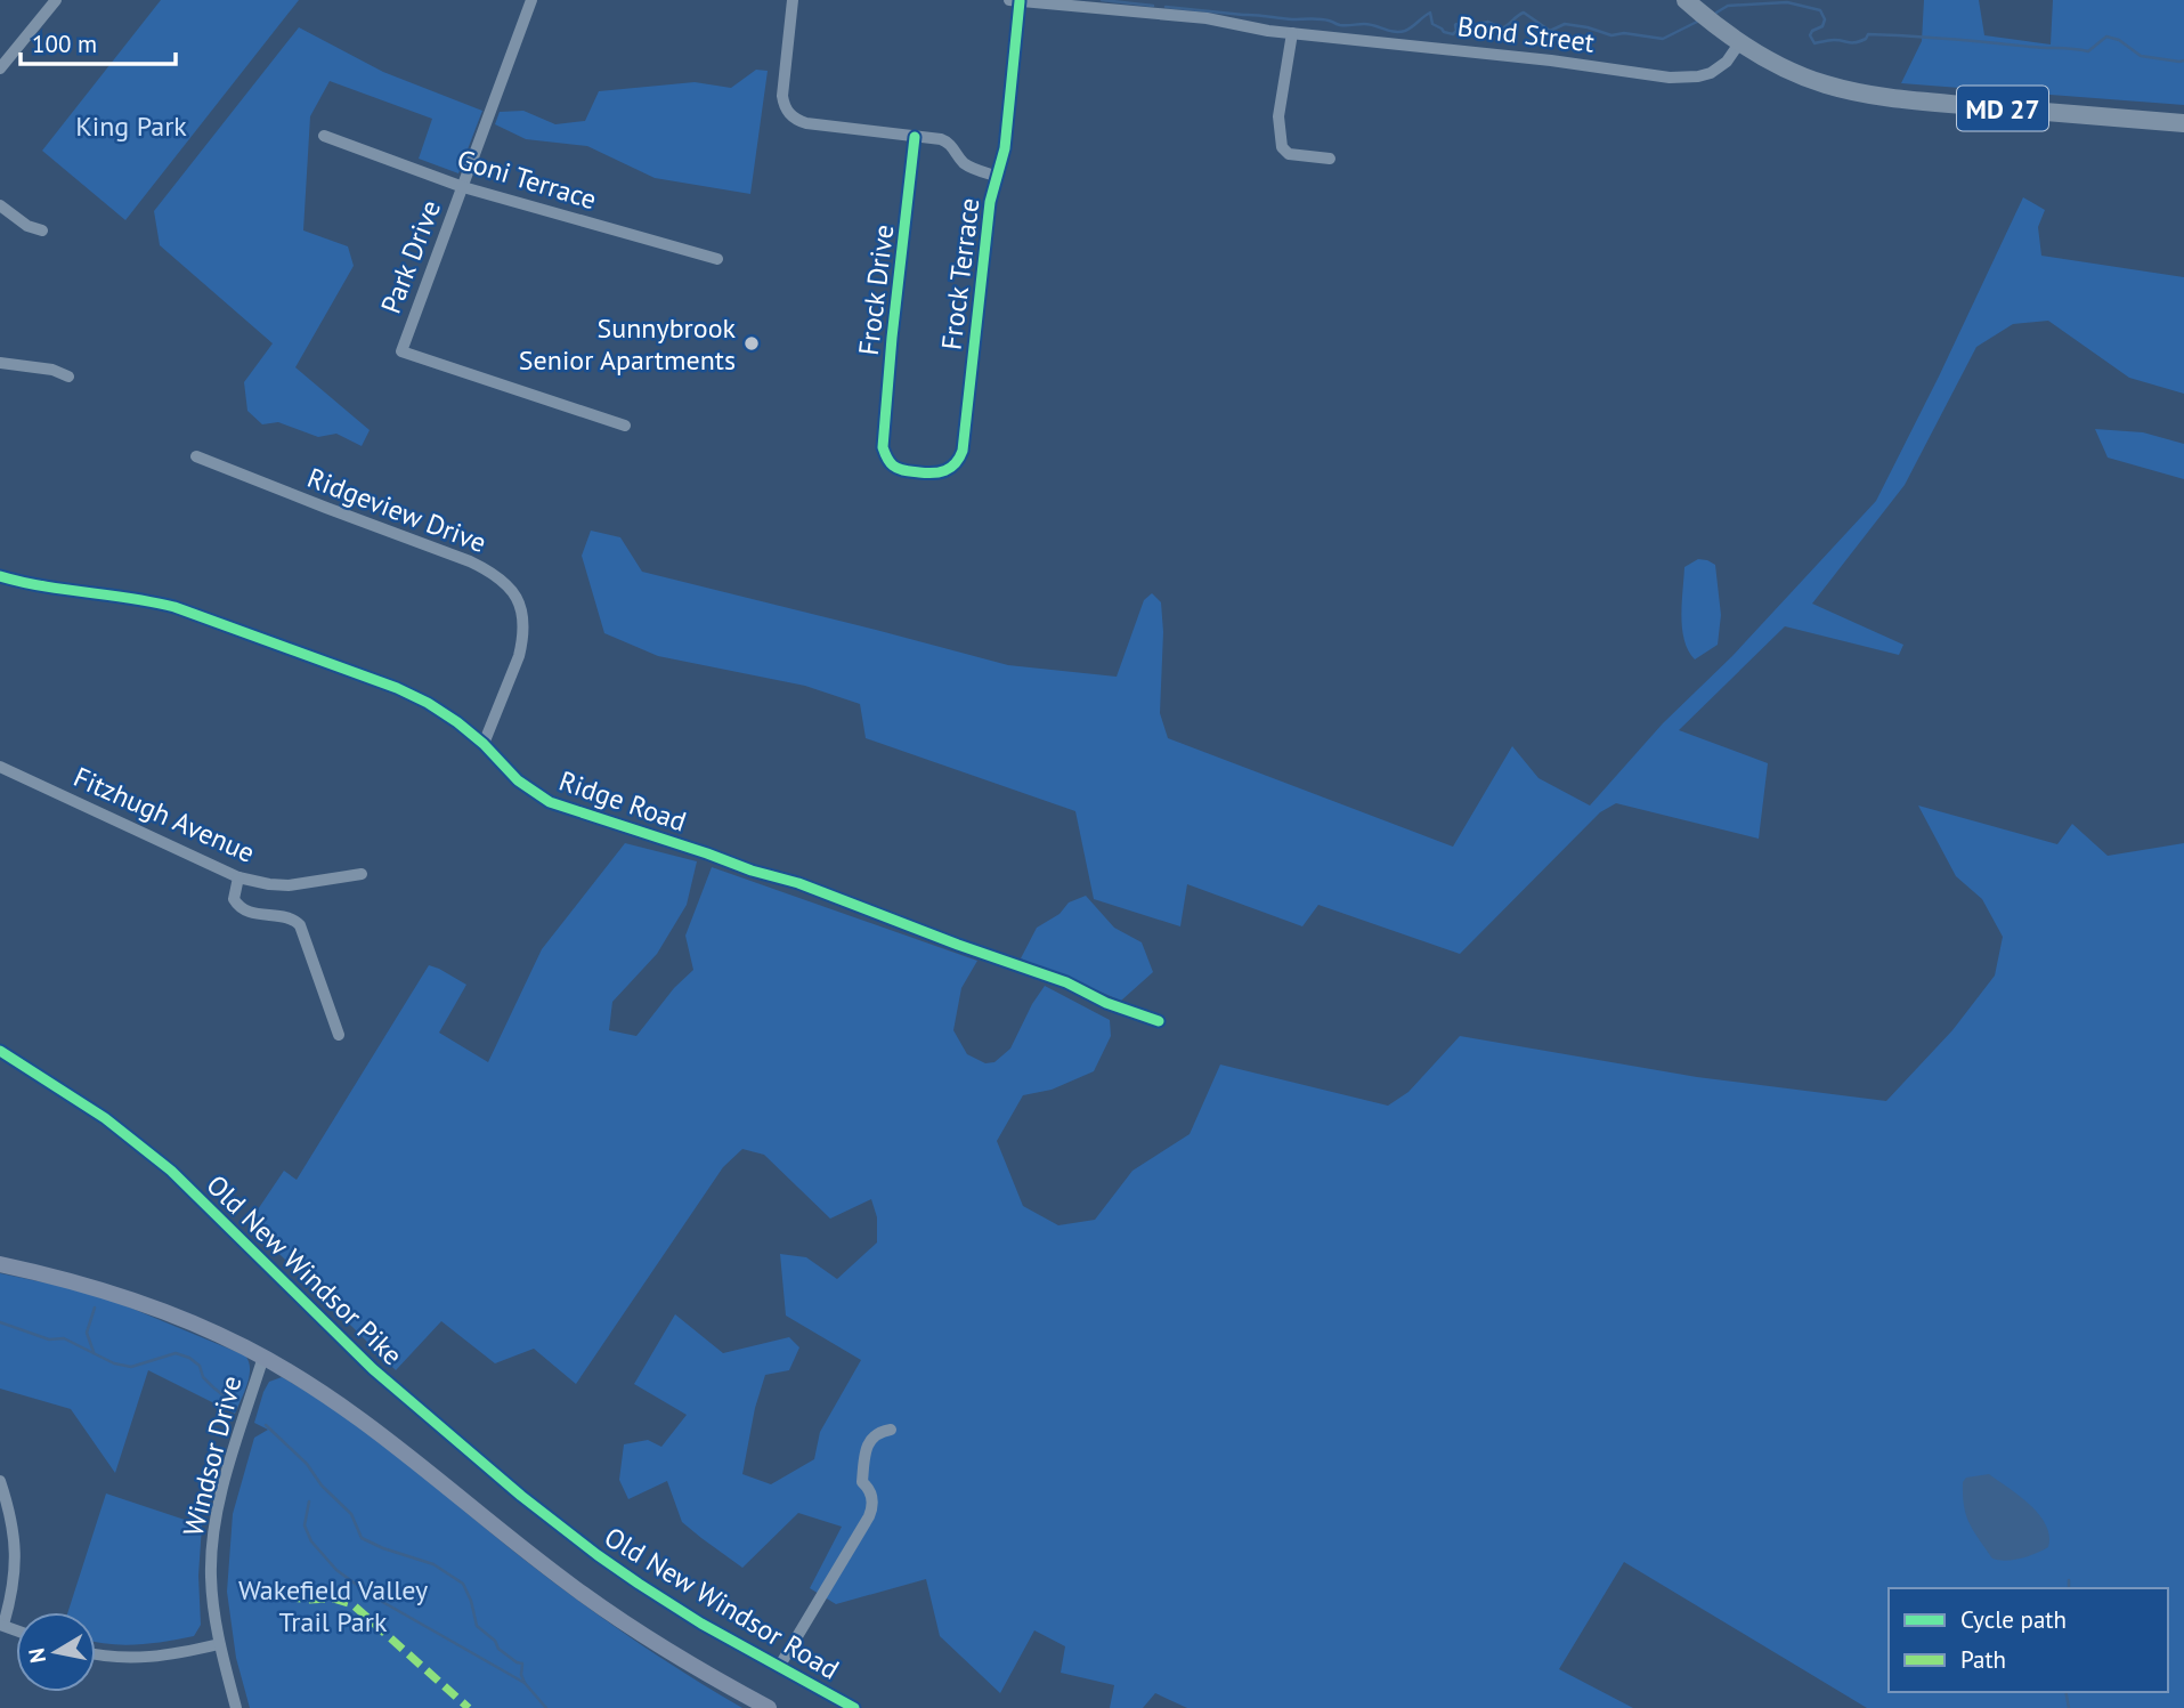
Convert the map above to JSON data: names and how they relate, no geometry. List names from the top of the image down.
{
  "streets": {
    "highway": ["MD 27"],
    "street": [
      "Bond Street",
      "Goni Terrace",
      "Park Drive",
      "Frock Terrace",
      "Frock Drive",
      "Ridgeview Drive",
      "Ridge Road",
      "Fitzhugh Avenue",
      "Old New Windsor Pike",
      "Windsor Drive",
      "Old New Windsor Road"
    ]
  },
  "crossings": [
    ["Bond Street", "MD 27"],
    ["Bond Street", "Frock Terrace"],
    ["Goni Terrace", "Park Drive"],
    ["Frock Terrace", "Frock Drive"],
    ["Ridgeview Drive", "Ridge Road"],
    ["Old New Windsor Pike", "Old New Windsor Road"]
  ],
  "parks": ["King Park", "Wakefield Valley Trail Park"],
  "places": ["Sunnybrook Senior Apartments"],
  "legend": ["Cycle path", "Path"],
  "scale_bar": "100 m",
  "north": "left"
}
